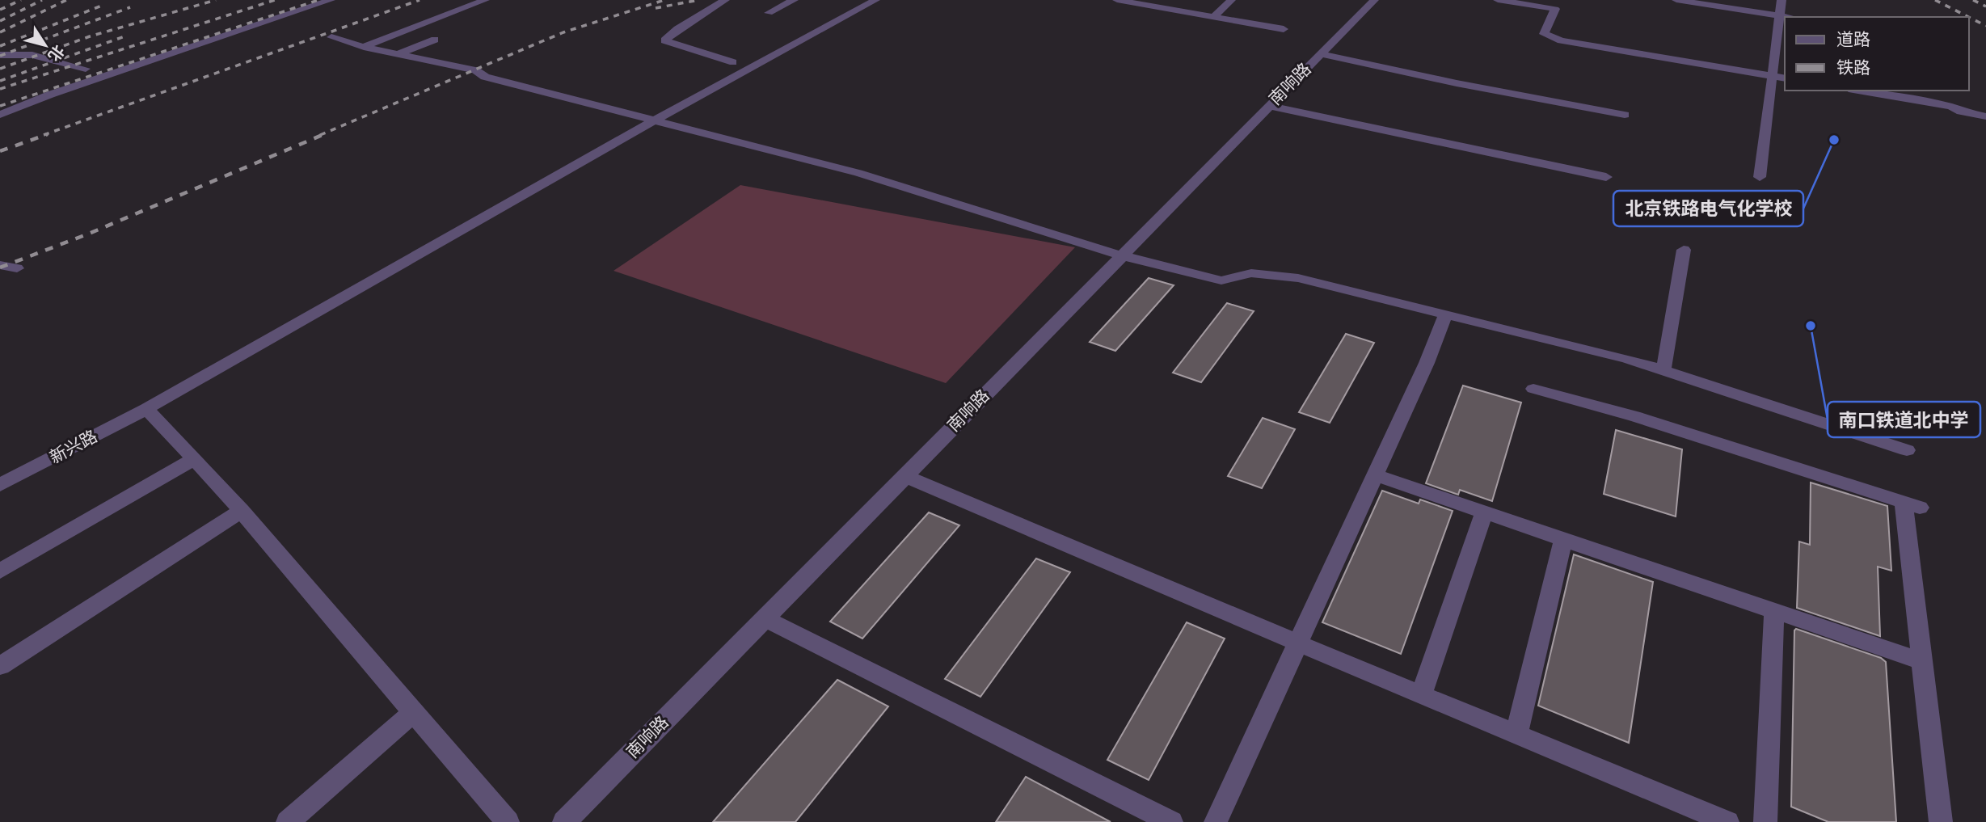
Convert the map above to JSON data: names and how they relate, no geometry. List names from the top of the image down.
{
  "streets": {
    "street": ["南响路", "新兴路"]
  },
  "places": ["北京铁路电气化学校", "南口铁道北中学"],
  "legend": ["道路", "铁路"],
  "north": "bottom right"
}
